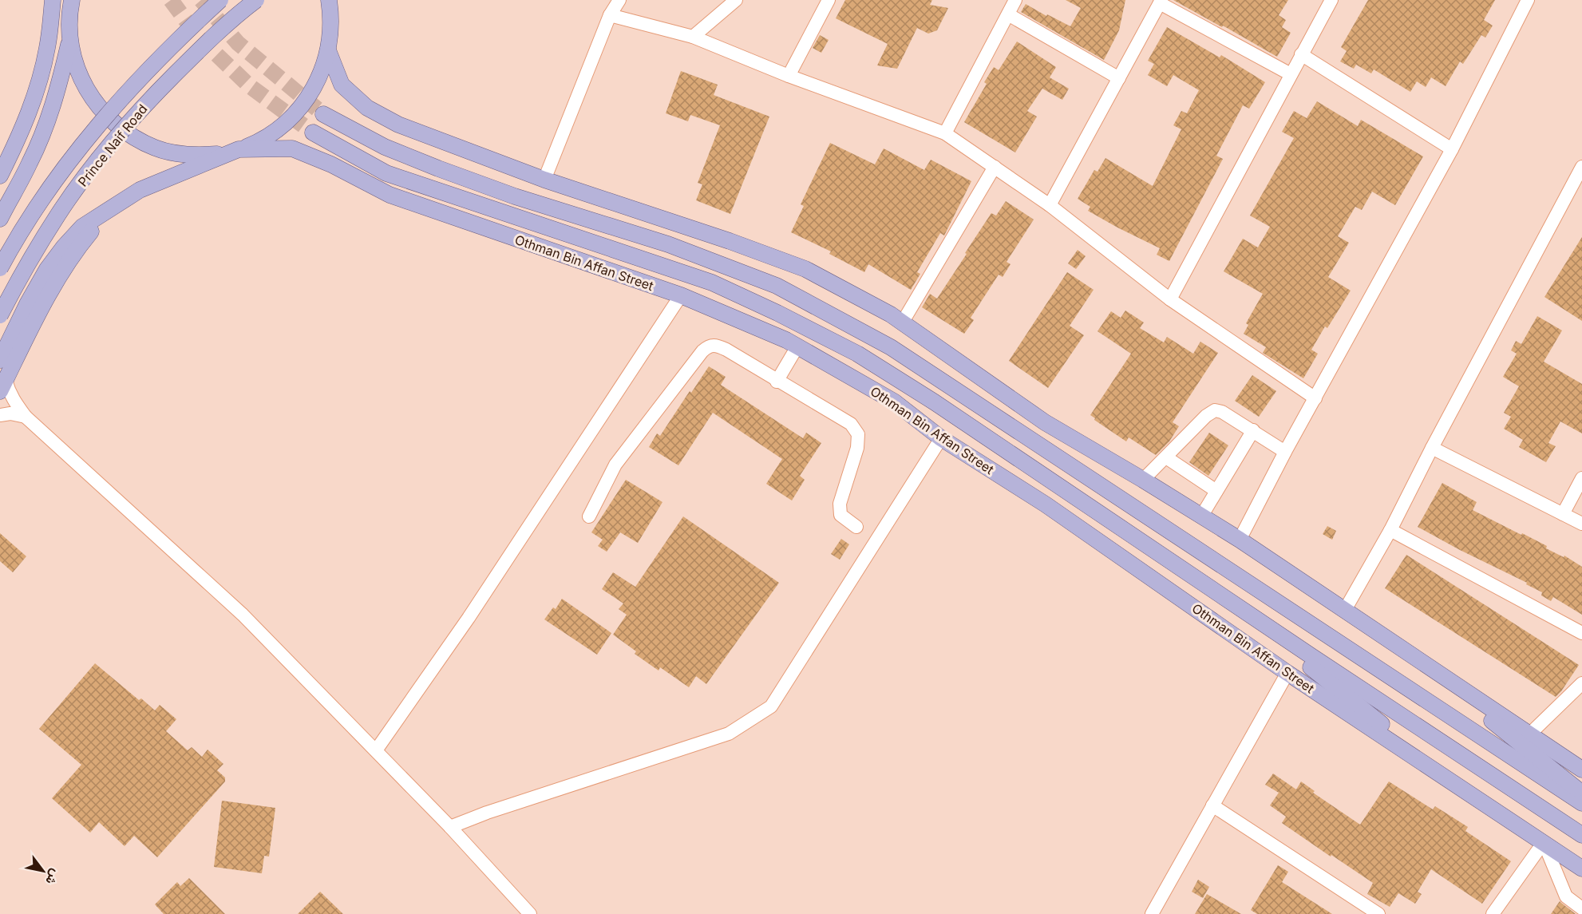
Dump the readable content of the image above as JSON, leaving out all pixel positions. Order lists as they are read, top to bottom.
{
  "streets": {
    "main road": ["Prince Naif Road", "Othman Bin Affan Street"]
  },
  "north": "bottom right"
}
